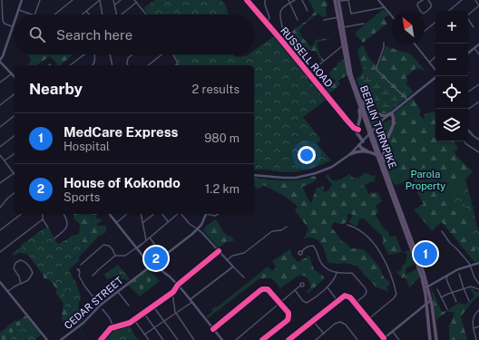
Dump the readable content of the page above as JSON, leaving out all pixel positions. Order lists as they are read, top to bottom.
{
  "streets": {
    "highway": ["BERLIN TURNPIKE"],
    "main road": ["CEDAR STREET"],
    "street": ["RUSSELL ROAD"]
  },
  "parks": ["Parola Property"],
  "north": "top left",
  "page": {
    "map_buttons": ["+", "−"],
    "search": "Search here",
    "heading": ["Nearby", "2 results"],
    "list": [
      {
        "mark": "1",
        "name": "MedCare Express",
        "note": "Hospital",
        "value": "980 m"
      },
      {
        "mark": "2",
        "name": "House of Kokondo",
        "note": "Sports",
        "value": "1.2 km"
      }
    ],
    "pins": ["1", "2"]
  }
}
